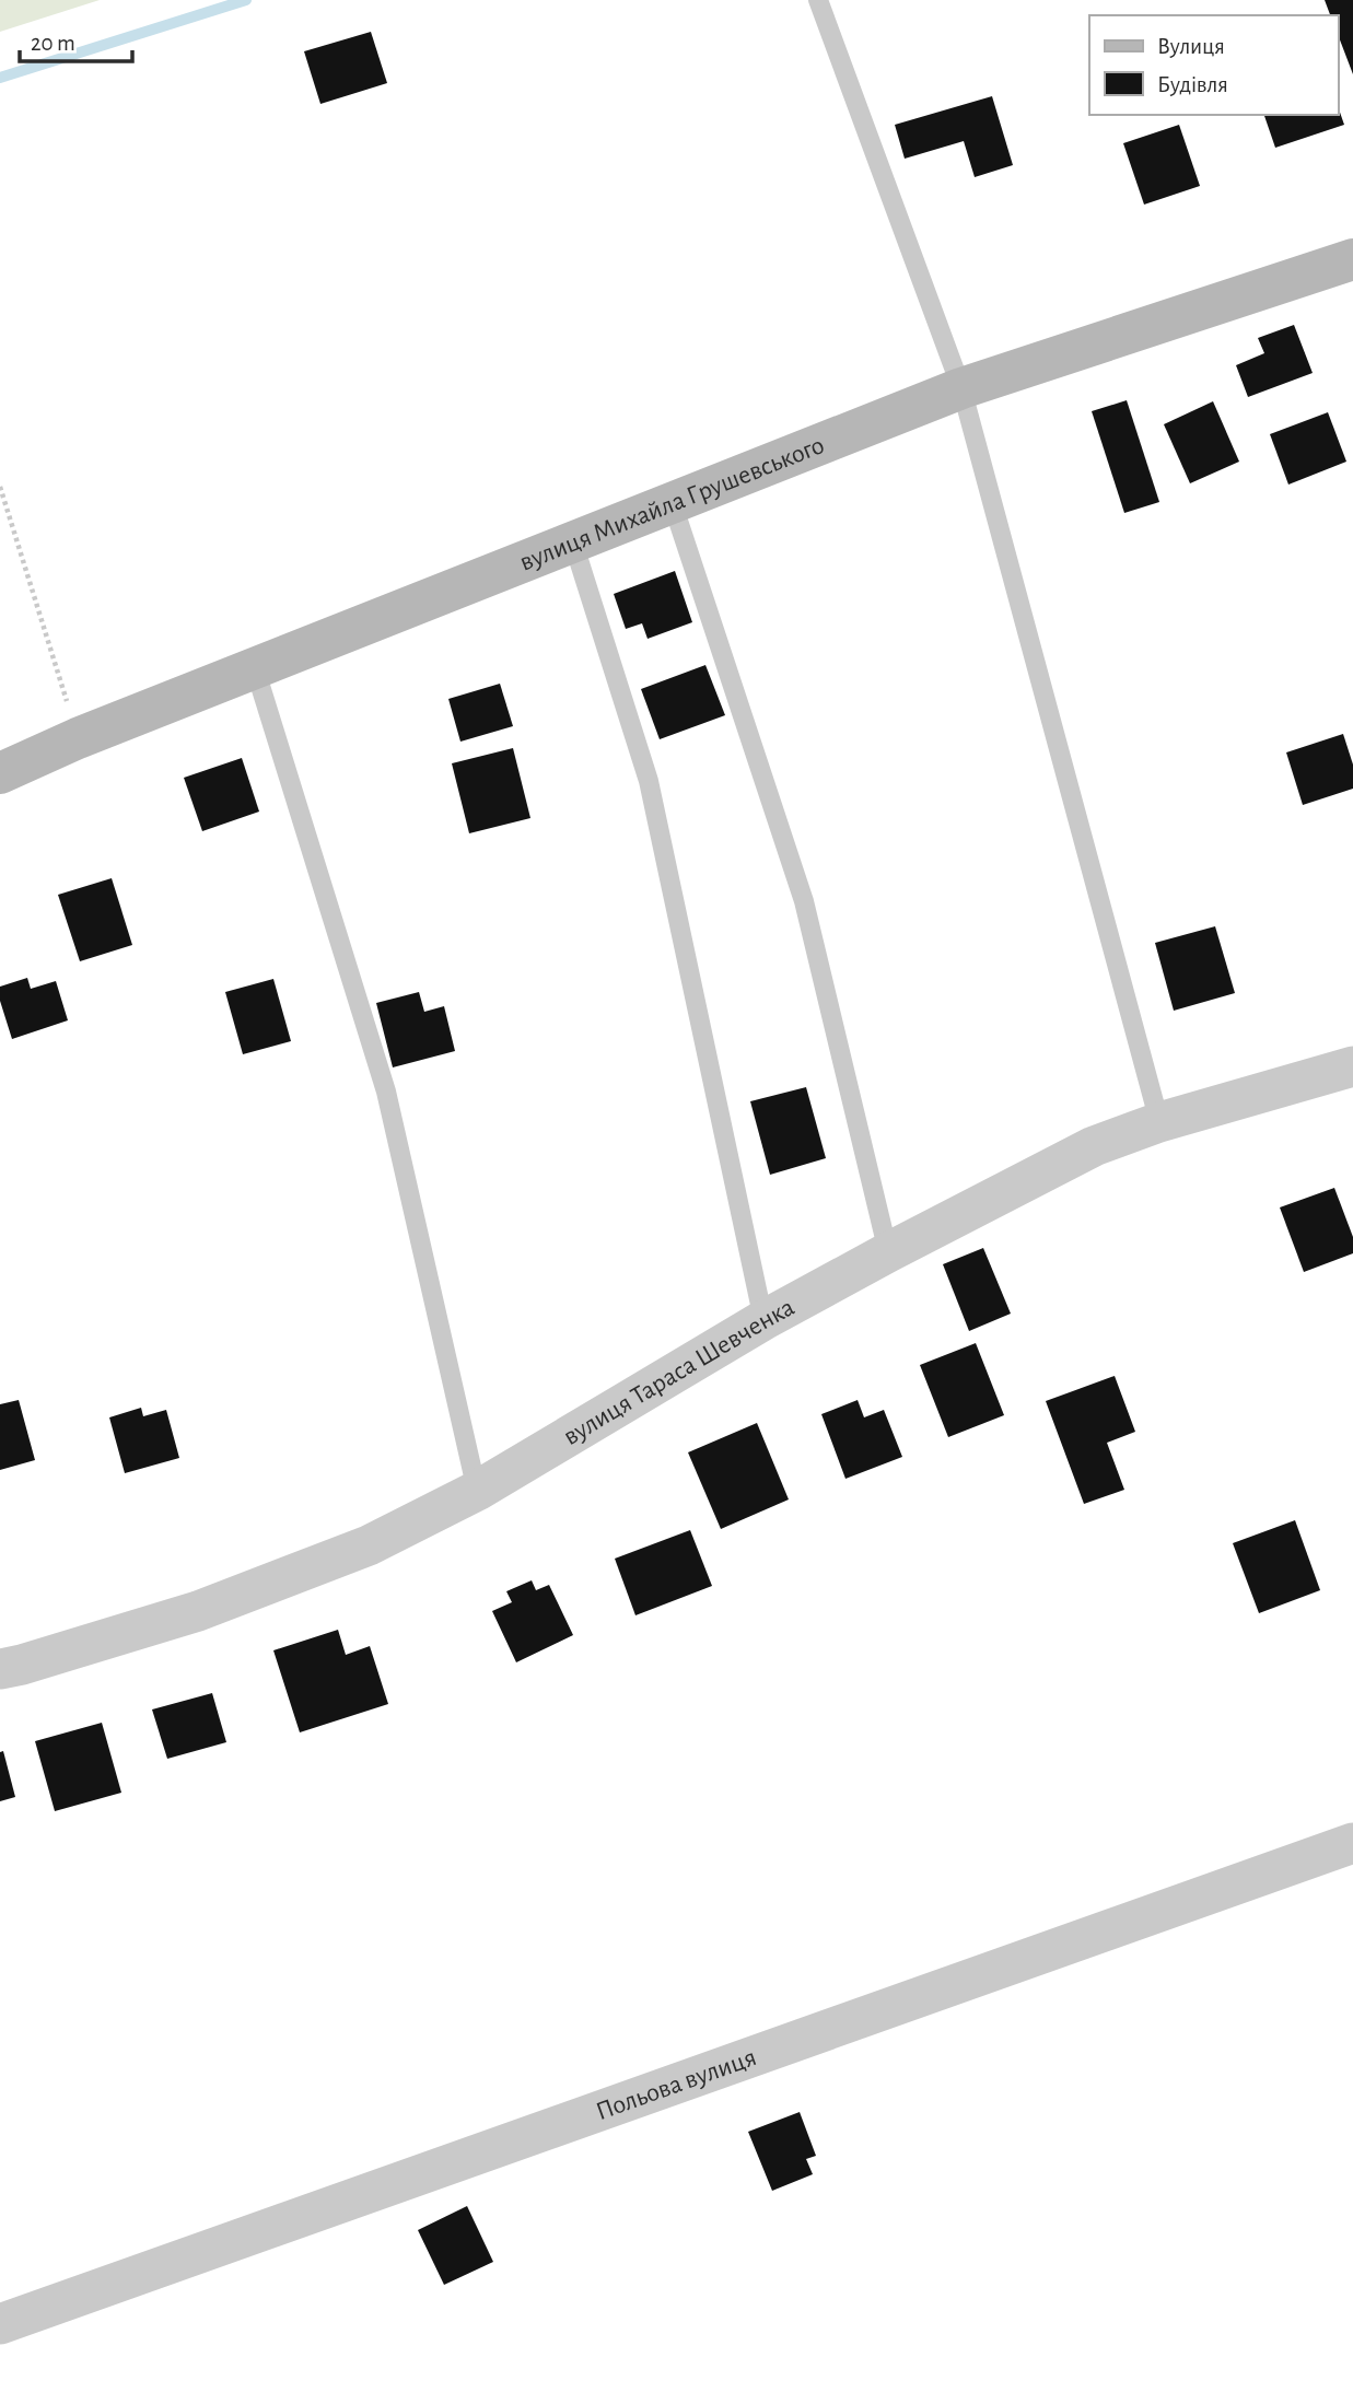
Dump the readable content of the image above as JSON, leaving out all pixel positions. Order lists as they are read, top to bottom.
{
  "streets": {
    "street": ["вулиця Михайла Грушевського", "вулиця Тараса Шевченка", "Польова вулиця"]
  },
  "legend": ["Вулиця", "Будівля"],
  "scale_bar": "20 m"
}
